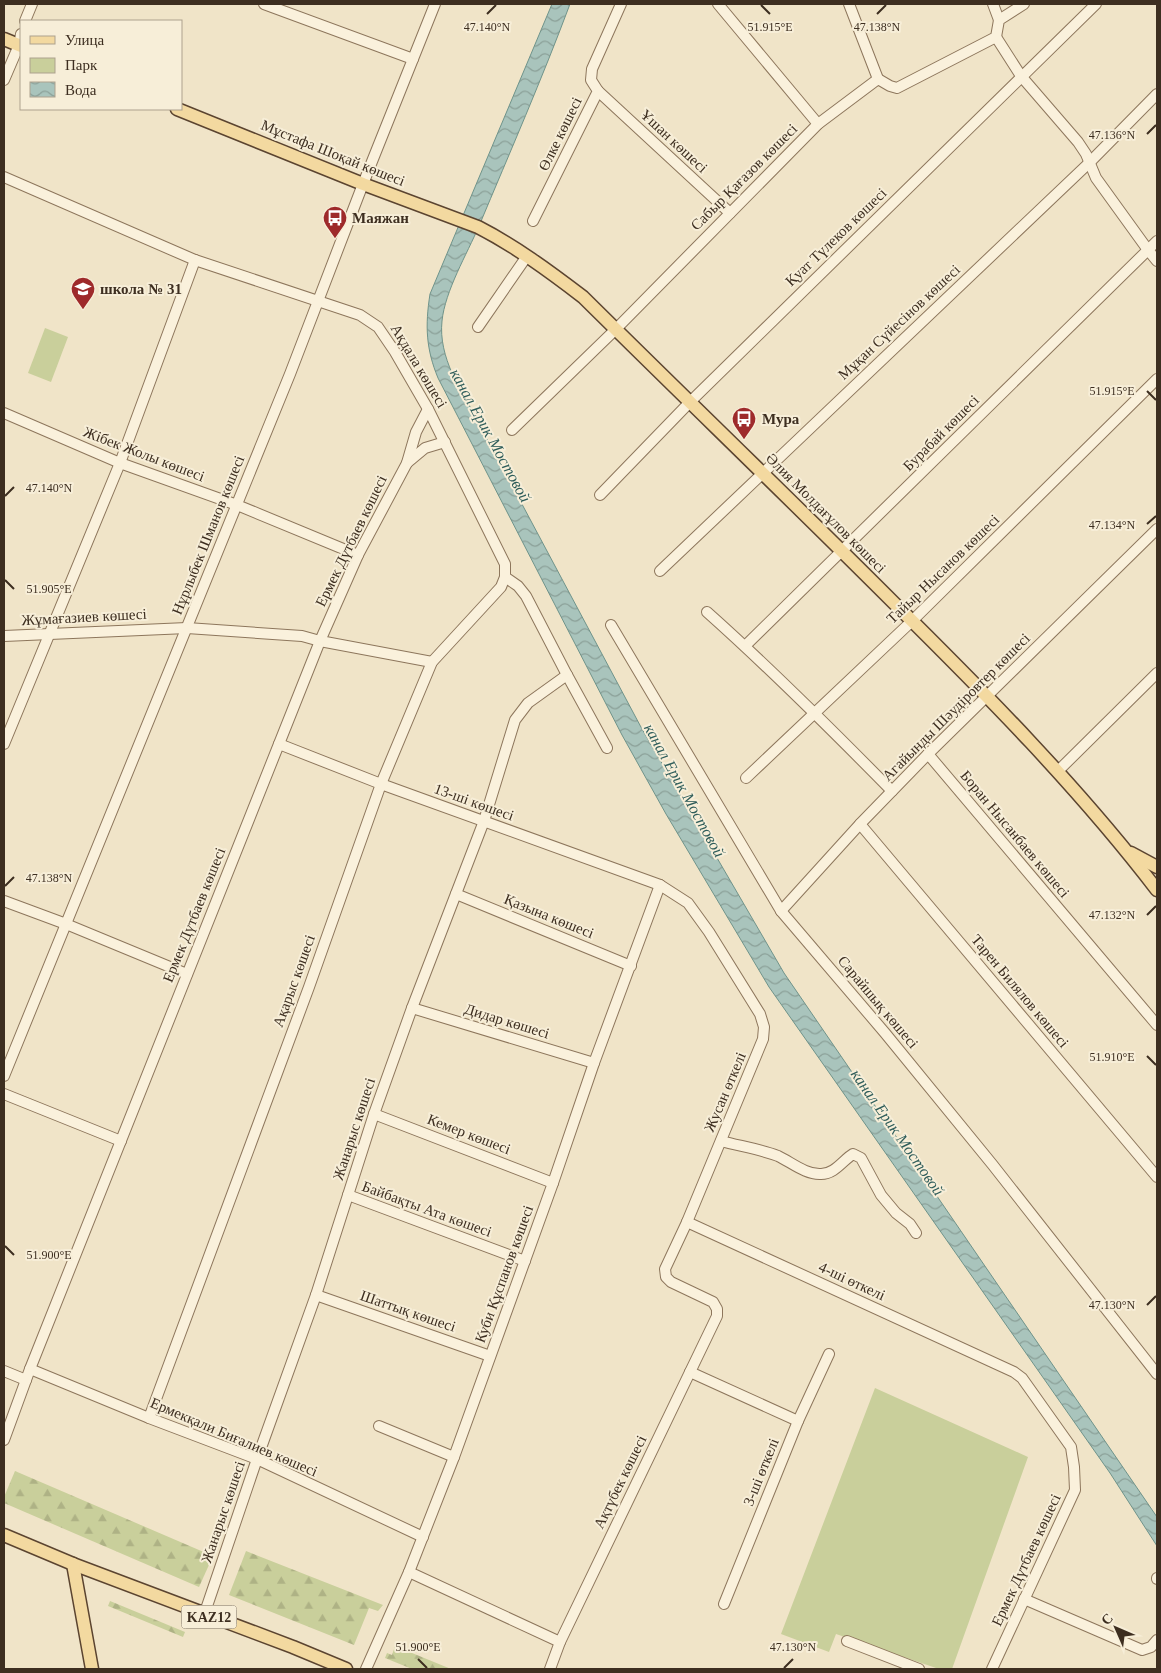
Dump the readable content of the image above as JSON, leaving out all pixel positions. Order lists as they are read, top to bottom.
{
  "streets": {
    "main road": ["Мұстафа Шоқай көшесi", "Әлия Молдағұлов көшесі", "KAZ12"],
    "street": [
      "Өлке көшесі",
      "Ұшан көшесі",
      "Сабыр Қағазов көшесі",
      "Қуат Түлеков көшесі",
      "Мұқан Сүйесінов көшесі",
      "Ақдала көшесі",
      "Бурабай көшесi",
      "Жібек Жолы көшесі",
      "Нұрлыбек Шманов көшесі",
      "Ермек Дүтбаев көшесi",
      "Тайыр Нысанов көшесi",
      "Жұмағазиев көшесі",
      "Агайынды Шәудіровтер көшесi",
      "13-ші көшесi",
      "Боран Нысанбаев көшесі",
      "Қазына көшесі",
      "Ақарыс көшесi",
      "Тарен Билялов көшесі",
      "Сарайшық көшесі",
      "Дидар көшесі",
      "Жусан өткелі",
      "Жанарыс көшесі",
      "Кемер көшесі",
      "Байбақты Ата көшесі",
      "Куби Құспанов көшесi",
      "4-шi өткелi",
      "Шаттық көшесі",
      "Ермекқали Биғалиев көшесі",
      "3-шi өткелi",
      "Ақтүбек көшесi"
    ]
  },
  "crossings": [
    ["Өлке көшесі", "Ұшан көшесі"],
    ["Ұшан көшесі", "Сабыр Қағазов көшесі"],
    ["Мұстафа Шоқай көшесi", "Әлия Молдағұлов көшесі"],
    ["Мұстафа Шоқай көшесi", "Нұрлыбек Шманов көшесі"],
    ["Сабыр Қағазов көшесі", "Әлия Молдағұлов көшесі"],
    ["Қуат Түлеков көшесі", "Әлия Молдағұлов көшесі"],
    ["Мұқан Сүйесінов көшесі", "Әлия Молдағұлов көшесі"],
    ["Ақдала көшесі", "Нұрлыбек Шманов көшесі"],
    ["Ақдала көшесі", "Ермек Дүтбаев көшесi"],
    ["Ақдала көшесі", "Ақарыс көшесi"],
    ["Бурабай көшесi", "Әлия Молдағұлов көшесі"],
    ["Жібек Жолы көшесі", "Нұрлыбек Шманов көшесі"],
    ["Жібек Жолы көшесі", "Ермек Дүтбаев көшесi"],
    ["Әлия Молдағұлов көшесі", "Тайыр Нысанов көшесi"],
    ["Әлия Молдағұлов көшесі", "Агайынды Шәудіровтер көшесi"],
    ["Нұрлыбек Шманов көшесі", "Жұмағазиев көшесі"],
    ["Ермек Дүтбаев көшесi", "Жұмағазиев көшесі"],
    ["Ермек Дүтбаев көшесi", "13-ші көшесi"],
    ["Ермек Дүтбаев көшесi", "4-шi өткелi"],
    ["Ермек Дүтбаев көшесi", "Ермекқали Биғалиев көшесі"],
    ["Жұмағазиев көшесі", "Ақарыс көшесi"],
    ["Агайынды Шәудіровтер көшесi", "Боран Нысанбаев көшесі"],
    ["Агайынды Шәудіровтер көшесi", "Тарен Билялов көшесі"],
    ["Агайынды Шәудіровтер көшесi", "Сарайшық көшесі"],
    ["13-ші көшесi", "Ақарыс көшесi"],
    ["13-ші көшесi", "Жусан өткелі"],
    ["13-ші көшесi", "Жанарыс көшесі"],
    ["13-ші көшесi", "Куби Құспанов көшесi"],
    ["Қазына көшесі", "Жанарыс көшесі"],
    ["Қазына көшесі", "Куби Құспанов көшесi"],
    ["Ақарыс көшесi", "Ермекқали Биғалиев көшесі"],
    ["Дидар көшесі", "Жанарыс көшесі"],
    ["Дидар көшесі", "Куби Құспанов көшесi"],
    ["Жусан өткелі", "Куби Құспанов көшесi"],
    ["Жусан өткелі", "4-шi өткелi"],
    ["Жусан өткелі", "Ақтүбек көшесi"],
    ["Жанарыс көшесі", "Кемер көшесі"],
    ["Жанарыс көшесі", "Байбақты Ата көшесі"],
    ["Жанарыс көшесі", "Шаттық көшесі"],
    ["Жанарыс көшесі", "Ермекқали Биғалиев көшесі"],
    ["Жанарыс көшесі", "KAZ12"],
    ["Кемер көшесі", "Куби Құспанов көшесi"],
    ["Байбақты Ата көшесі", "Куби Құспанов көшесi"],
    ["Куби Құспанов көшесi", "Шаттық көшесі"],
    ["Куби Құспанов көшесi", "Ермекқали Биғалиев көшесі"]
  ],
  "water": ["канал Ерик Мостовой"],
  "places": {
    "bus stop": ["Маяжан", "Мура"],
    "school or university": ["школа № 31"]
  },
  "legend": ["Улица", "Парк", "Вода"],
  "north": "top left",
  "coordinates": [
    "51.915°E",
    "47.138°N",
    "47.140°N",
    "47.136°N",
    "47.134°N",
    "51.905°E",
    "47.132°N",
    "51.910°E",
    "51.900°E",
    "47.130°N"
  ]
}
